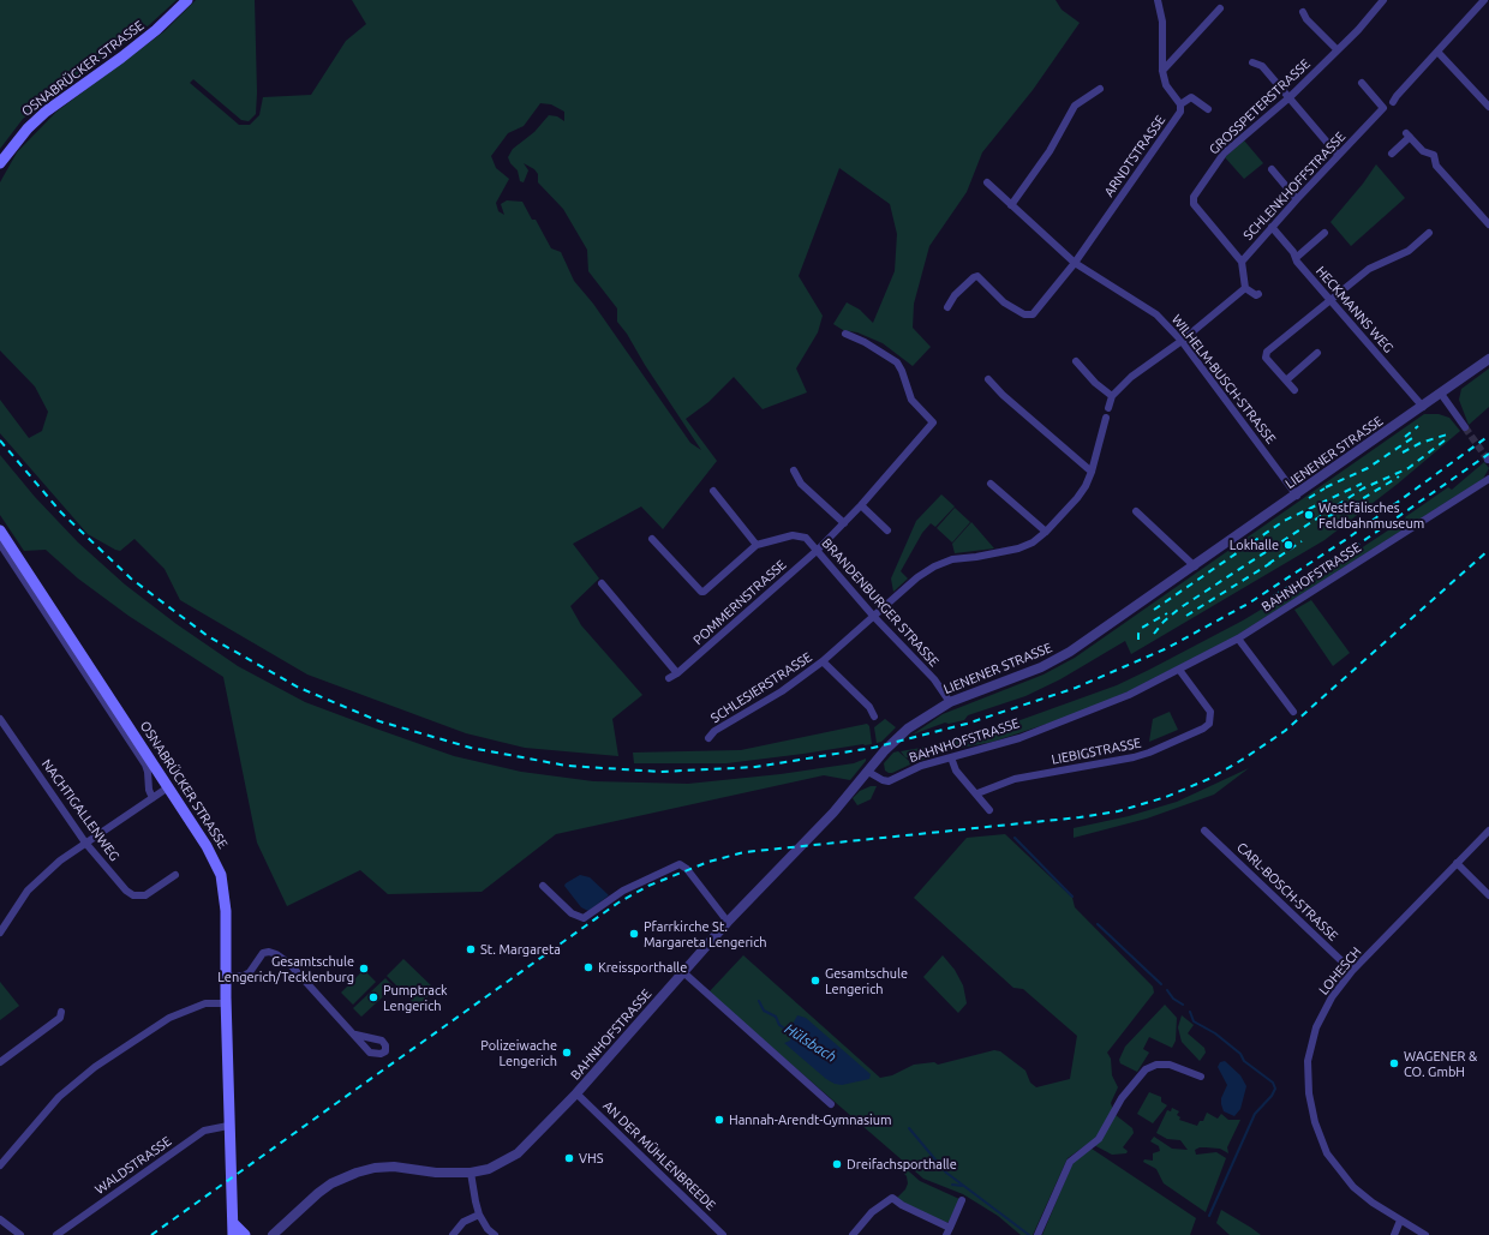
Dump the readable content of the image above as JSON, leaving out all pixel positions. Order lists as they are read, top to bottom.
{
  "streets": {
    "main road": ["OSNABRÜCKER STRASSE"],
    "street": [
      "GROSSPETERSTRASSE",
      "ARNDTSTRASSE",
      "SCHLENKHOFFSTRASSE",
      "HECKMANNS WEG",
      "WILHELM-BUSCH-STRASSE",
      "LIENENER STRASSE",
      "BAHNHOFSTRASSE",
      "POMMERNSTRASSE",
      "BRANDENBURGER STRASSE",
      "SCHLESIERSTRASSE",
      "LIEBIGSTRASSE",
      "NACHTIGALLENWEG",
      "CARL-BOSCH-STRASSE",
      "LOHESCH",
      "AN DER MÜHLENBREEDE",
      "WALDSTRASSE"
    ]
  },
  "crossings": [
    ["OSNABRÜCKER STRASSE", "WALDSTRASSE"],
    ["GROSSPETERSTRASSE", "SCHLENKHOFFSTRASSE"],
    ["ARNDTSTRASSE", "WILHELM-BUSCH-STRASSE"],
    ["SCHLENKHOFFSTRASSE", "HECKMANNS WEG"],
    ["HECKMANNS WEG", "LIENENER STRASSE"],
    ["WILHELM-BUSCH-STRASSE", "LIENENER STRASSE"],
    ["LIENENER STRASSE", "BAHNHOFSTRASSE"],
    ["LIENENER STRASSE", "BRANDENBURGER STRASSE"],
    ["BAHNHOFSTRASSE", "LIEBIGSTRASSE"],
    ["BAHNHOFSTRASSE", "AN DER MÜHLENBREEDE"],
    ["POMMERNSTRASSE", "BRANDENBURGER STRASSE"],
    ["BRANDENBURGER STRASSE", "SCHLESIERSTRASSE"],
    ["CARL-BOSCH-STRASSE", "LOHESCH"]
  ],
  "water": ["Hülsbach"],
  "places": [
    "Westfälisches Feldbahnmuseum",
    "Lokhalle",
    "Pfarrkirche St. Margareta Lengerich",
    "St. Margareta",
    "Kreissporthalle",
    "Gesamtschule Lengerich/Tecklenburg",
    "Gesamtschule Lengerich",
    "Pumptrack Lengerich",
    "Polizeiwache Lengerich",
    "WAGENER & CO. GmbH",
    "Hannah-Arendt-Gymnasium",
    "VHS",
    "Dreifachsporthalle"
  ]
}
